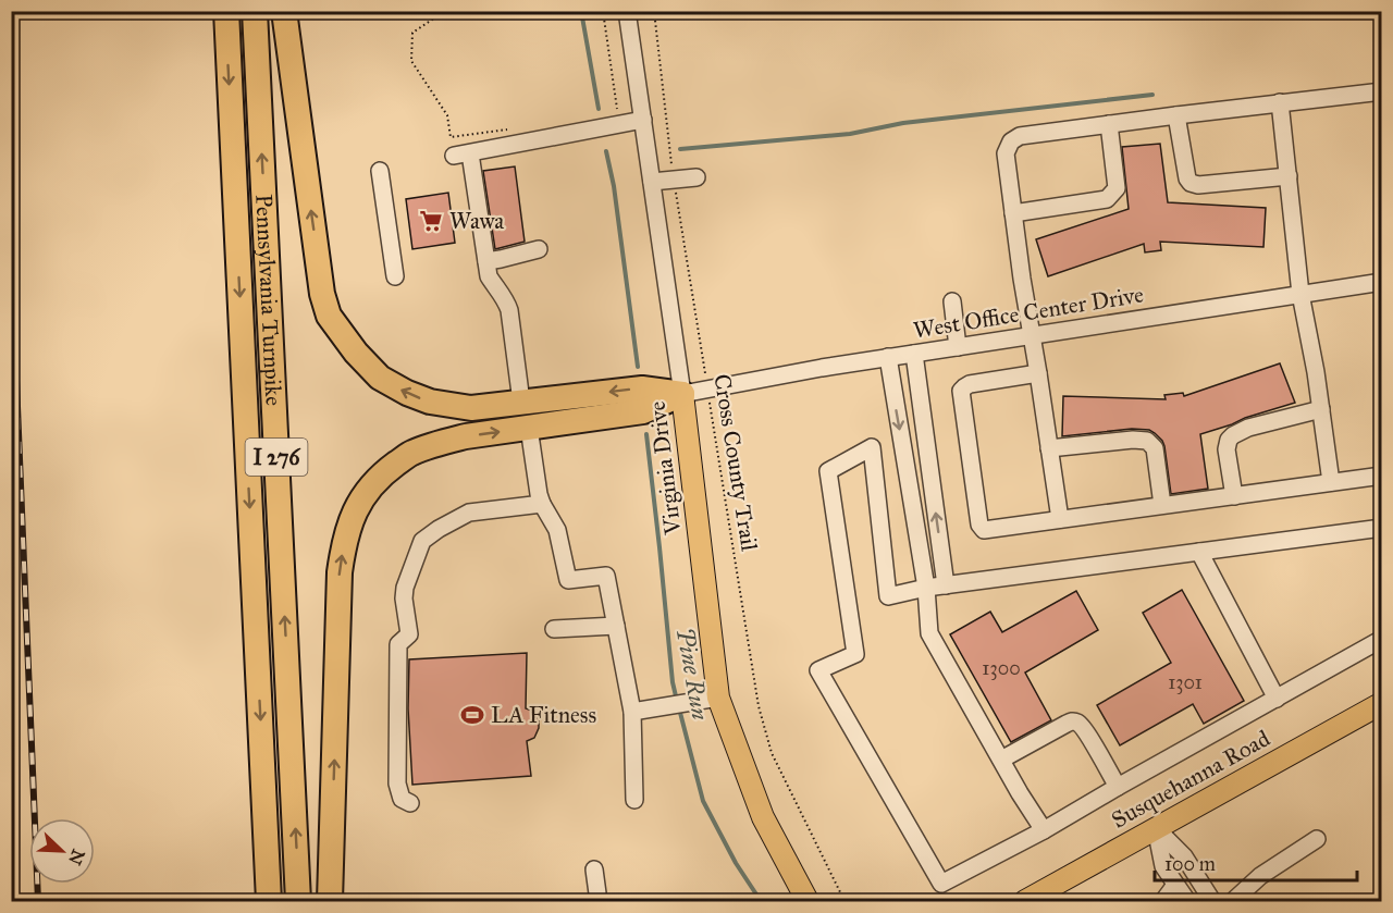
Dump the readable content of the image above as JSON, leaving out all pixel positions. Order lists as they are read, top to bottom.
{
  "streets": {
    "highway": ["Pennsylvania Turnpike", "I 276"],
    "main road": ["Virginia Drive", "Susquehanna Road"],
    "street": ["West Office Center Drive"],
    "path": ["Cross County Trail"]
  },
  "crossings": [
    ["West Office Center Drive", "Cross County Trail"],
    ["West Office Center Drive", "Virginia Drive"]
  ],
  "water": ["Pine Run"],
  "places": {
    "supermarket": ["Wawa"],
    "sports": ["LA Fitness"]
  },
  "house_numbers": ["1300", "1301"],
  "scale_bar": "100 m",
  "north": "bottom right"
}
